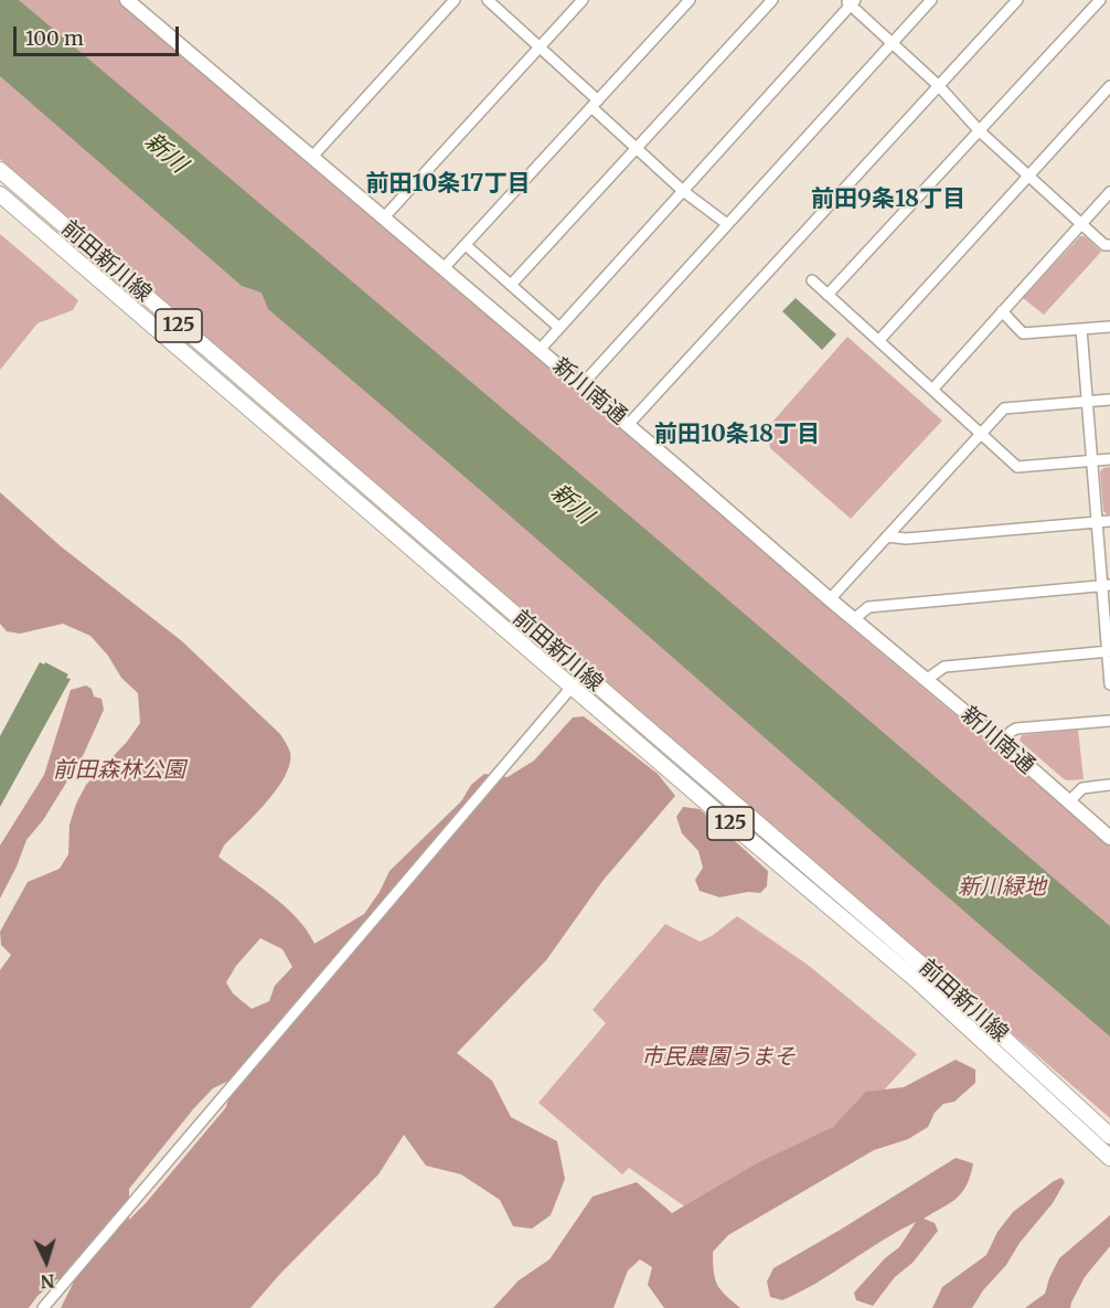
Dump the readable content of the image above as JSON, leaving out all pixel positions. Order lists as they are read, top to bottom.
{
  "streets": {
    "main road": ["前田新川線", "125"],
    "street": ["新川南通"]
  },
  "districts": ["前田10条17丁目", "前田9条18丁目", "前田10条18丁目"],
  "water": ["新川"],
  "parks": ["前田森林公園", "新川緑地", "市民農園うまそ"],
  "scale_bar": "100 m",
  "north": "bottom"
}
